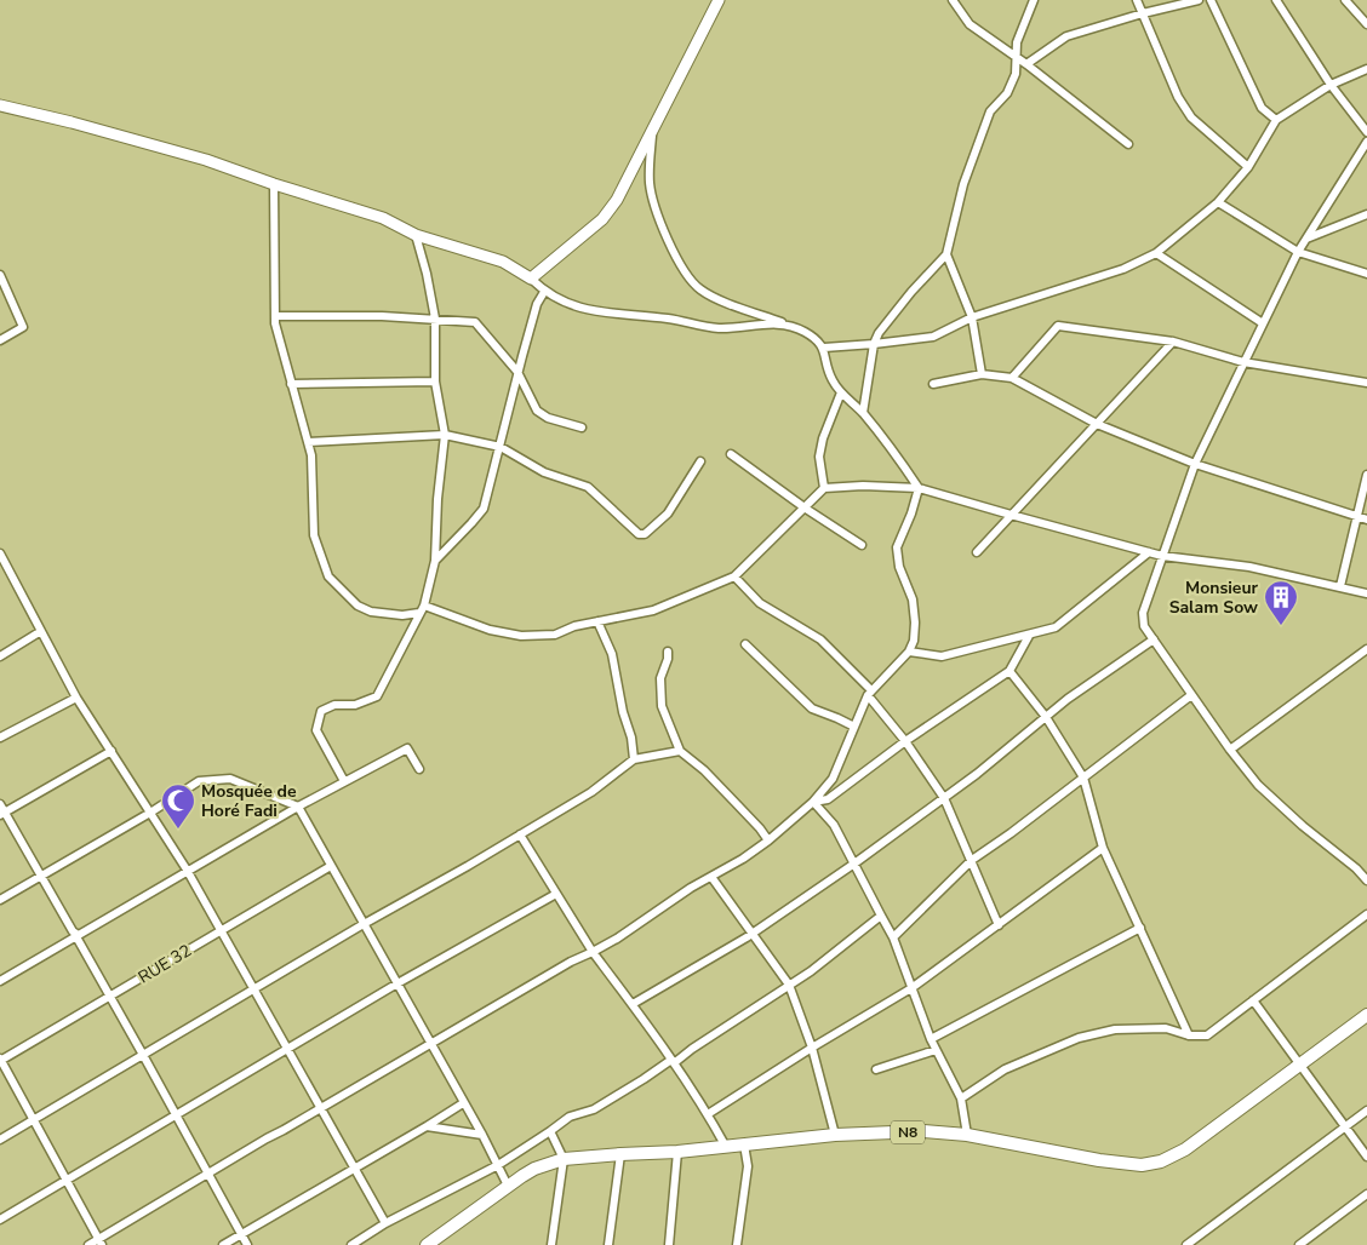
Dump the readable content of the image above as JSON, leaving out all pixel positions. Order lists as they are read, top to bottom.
{
  "streets": {
    "main road": ["N8"],
    "street": ["RUE 32"]
  },
  "places": {
    "building": ["Monsieur Salam Sow"],
    "mosque": ["Mosquée de Horé Fadi"]
  }
}
